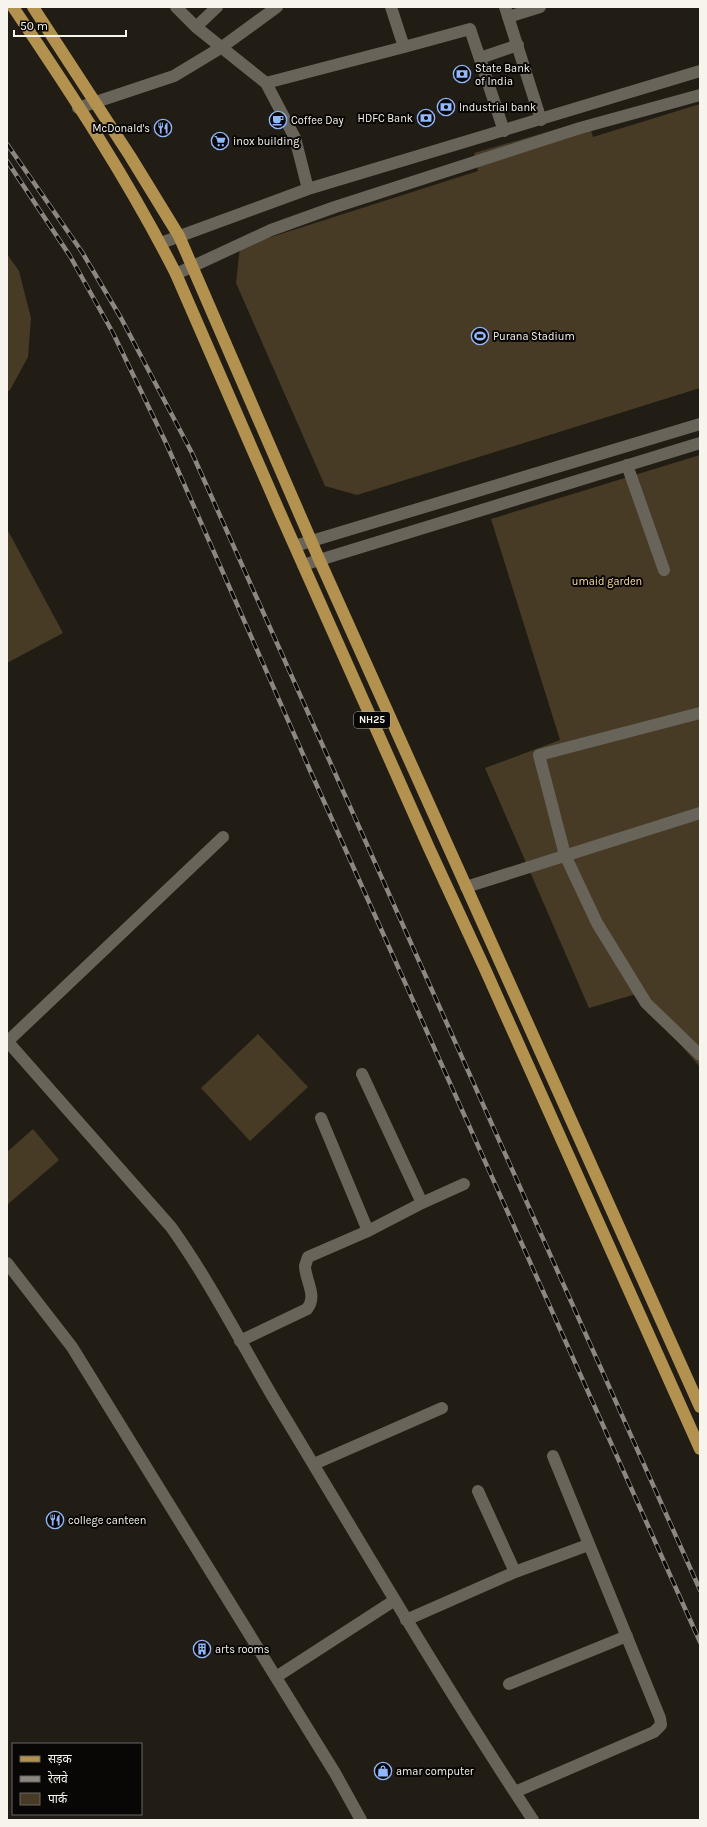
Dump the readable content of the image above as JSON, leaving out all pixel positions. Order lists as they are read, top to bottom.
{
  "streets": {
    "main road": ["NH25"]
  },
  "parks": ["umaid garden"],
  "places": {
    "bank": ["State Bank of India", "Industrial bank", "HDFC Bank"],
    "cafe": ["Coffee Day"],
    "restaurant": ["McDonald's", "college canteen"],
    "supermarket": ["inox building"],
    "sports": ["Purana Stadium"],
    "building": ["arts rooms"],
    "shop": ["amar computer"]
  },
  "legend": ["सड़क", "रेलवे", "पार्क"],
  "scale_bar": "50 m"
}
